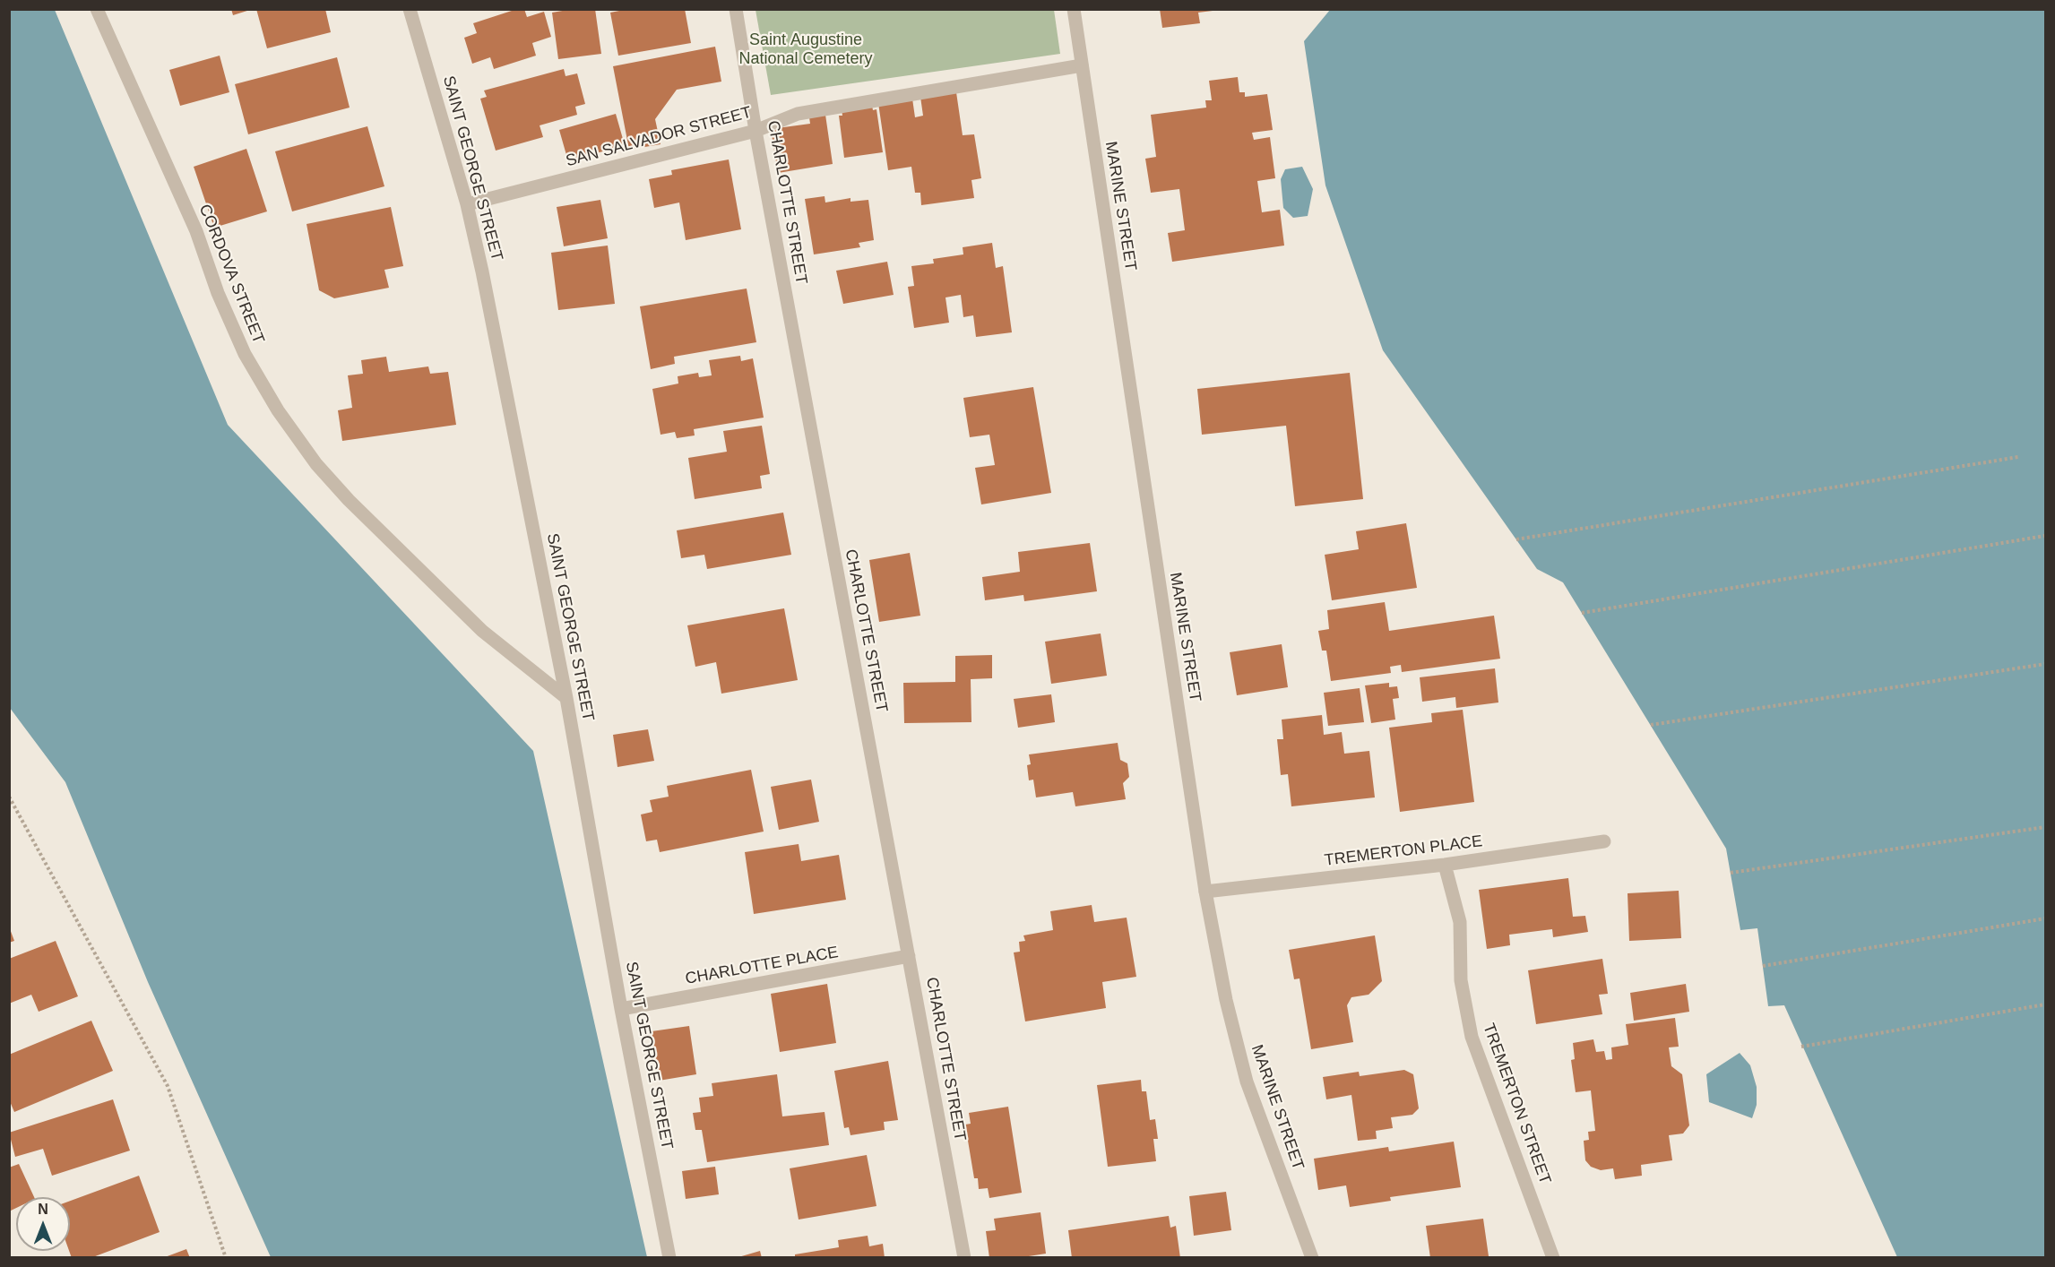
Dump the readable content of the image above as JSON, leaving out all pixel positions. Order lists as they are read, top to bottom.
{
  "streets": {
    "street": [
      "SAN SALVADOR STREET",
      "SAINT GEORGE STREET",
      "CHARLOTTE STREET",
      "MARINE STREET",
      "CORDOVA STREET",
      "TREMERTON PLACE",
      "CHARLOTTE PLACE",
      "TREMERTON STREET"
    ]
  },
  "crossings": [
    ["SAN SALVADOR STREET", "SAINT GEORGE STREET"],
    ["SAN SALVADOR STREET", "CHARLOTTE STREET"],
    ["SAN SALVADOR STREET", "MARINE STREET"],
    ["SAINT GEORGE STREET", "CORDOVA STREET"],
    ["SAINT GEORGE STREET", "CHARLOTTE PLACE"],
    ["CHARLOTTE STREET", "CHARLOTTE PLACE"],
    ["MARINE STREET", "TREMERTON PLACE"],
    ["TREMERTON PLACE", "TREMERTON STREET"]
  ],
  "parks": ["Saint Augustine National Cemetery"],
  "north": "top"
}
